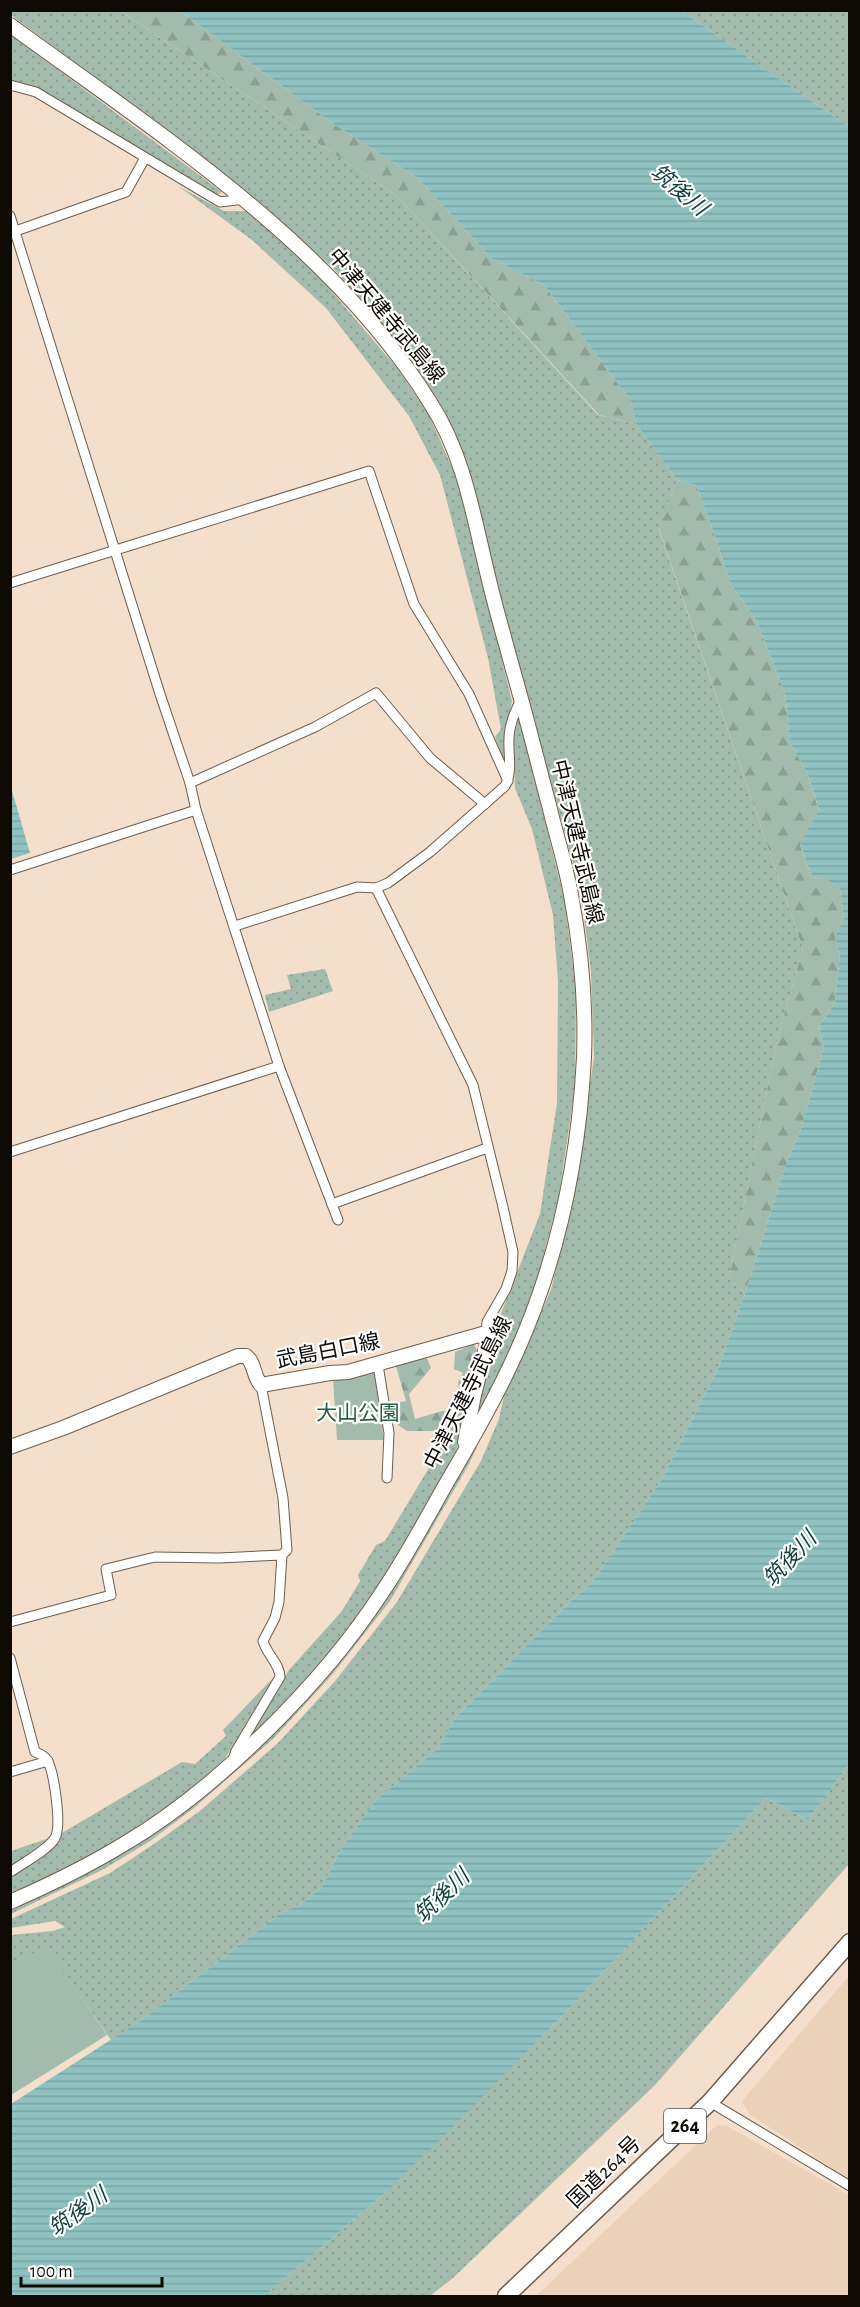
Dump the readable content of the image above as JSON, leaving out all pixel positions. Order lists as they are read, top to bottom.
{
  "streets": {
    "highway": ["264", "国道264号"],
    "main road": ["中津天建寺武島線", "武島白口線"]
  },
  "water": ["筑後川"],
  "parks": ["大山公園"],
  "scale_bar": "100 m"
}
